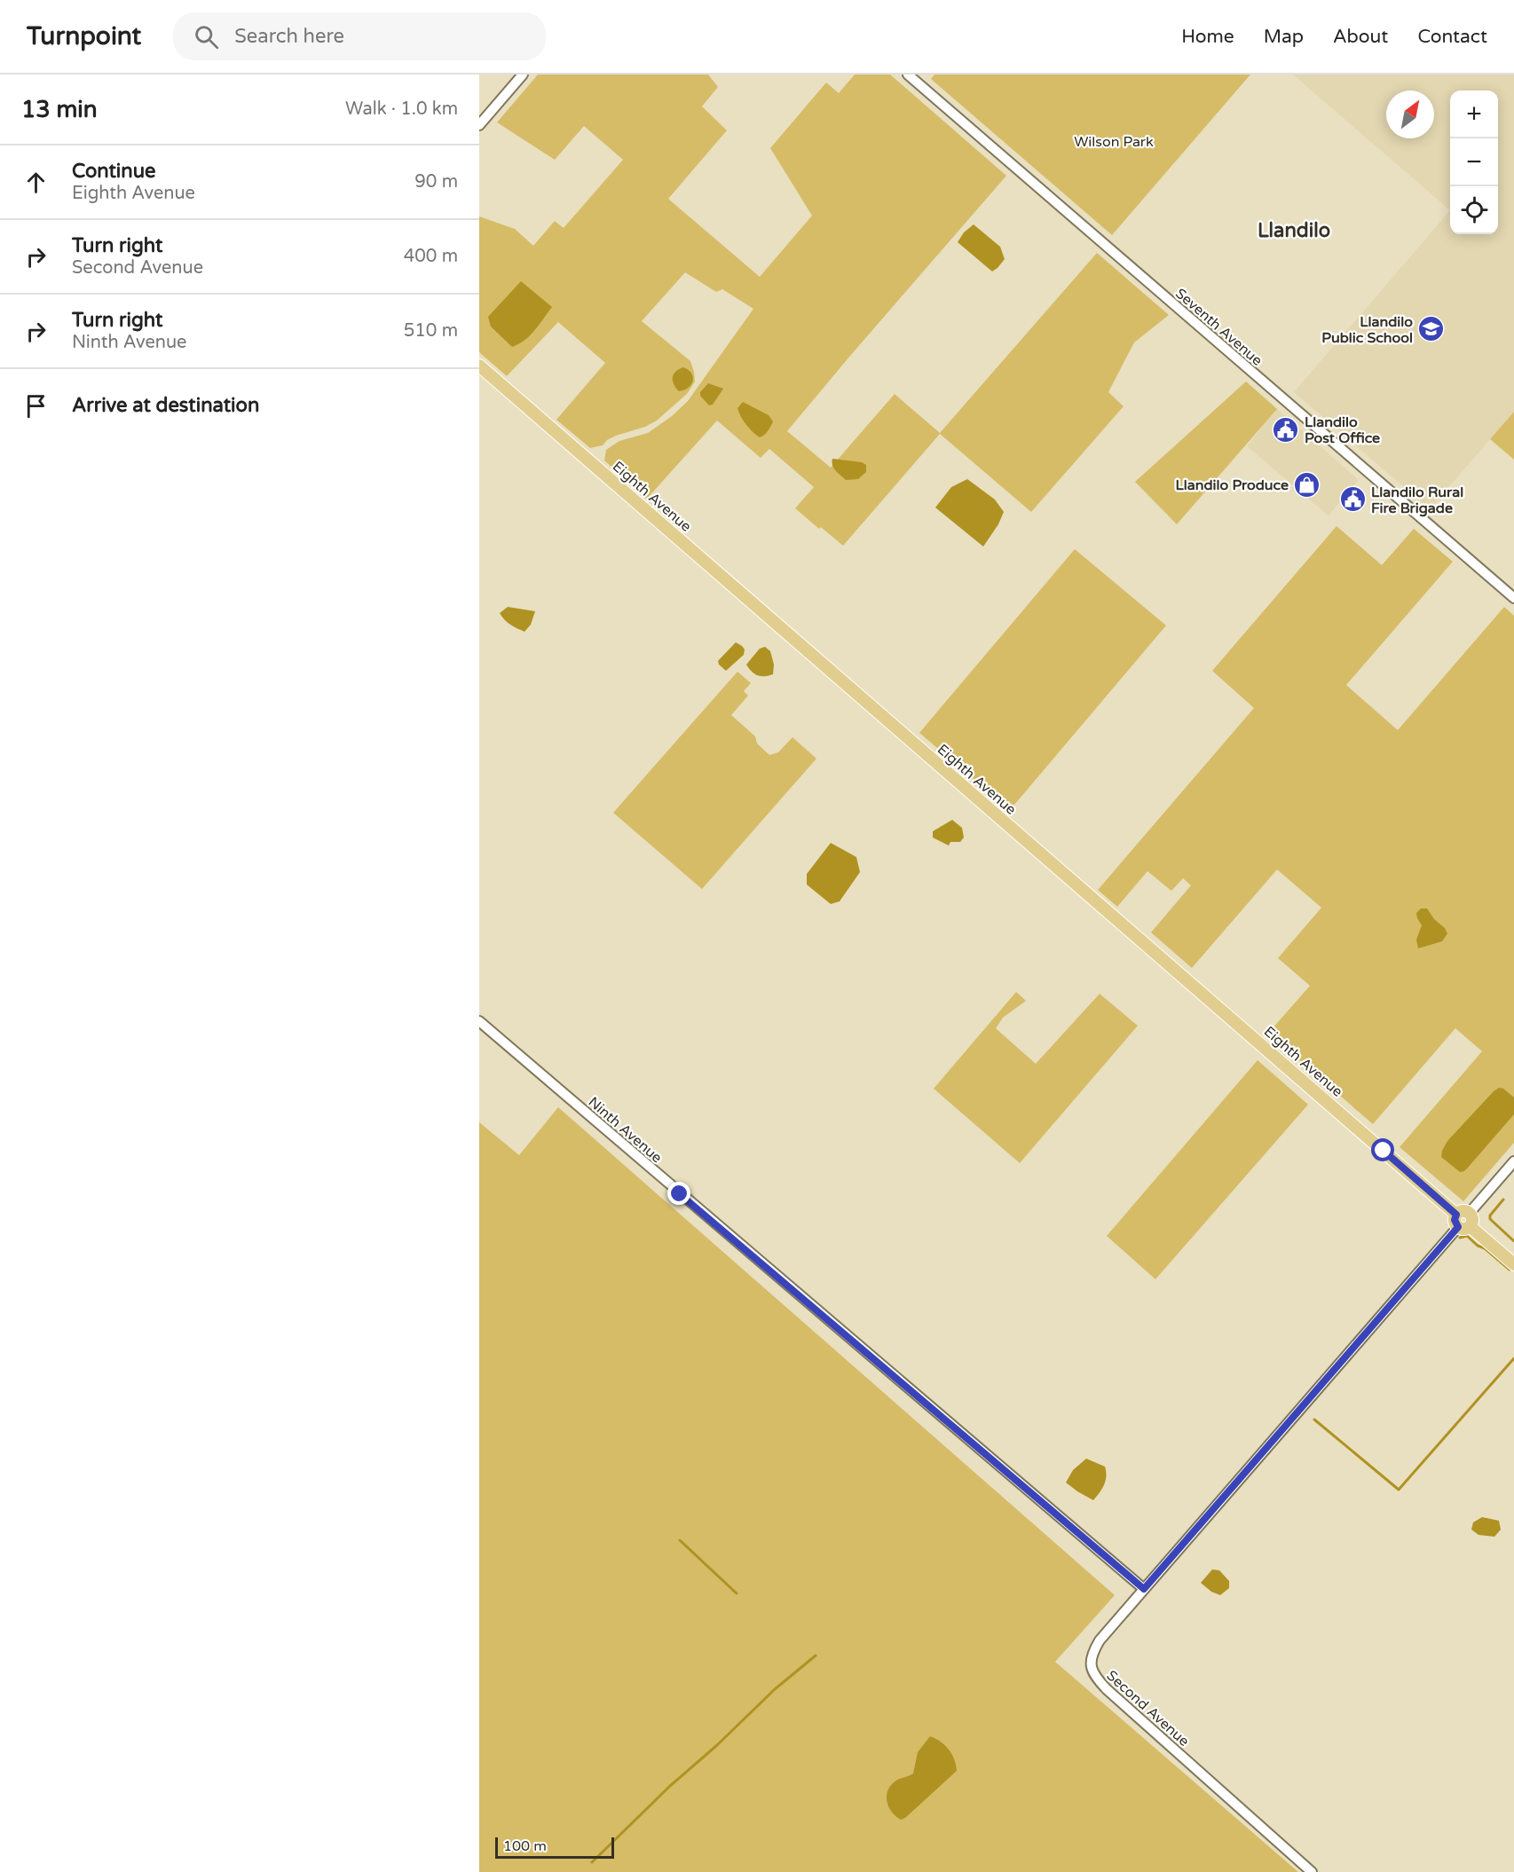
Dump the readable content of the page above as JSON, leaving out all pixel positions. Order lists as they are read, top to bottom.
{
  "streets": {
    "main road": ["Eighth Avenue"],
    "street": ["Seventh Avenue", "Ninth Avenue", "Second Avenue"]
  },
  "crossings": [
    ["Eighth Avenue", "Second Avenue"],
    ["Ninth Avenue", "Second Avenue"]
  ],
  "districts": ["Llandilo"],
  "parks": ["Wilson Park"],
  "places": {
    "school or university": ["Llandilo Public School"],
    "public building": ["Llandilo Post Office", "Llandilo Rural Fire Brigade"],
    "shop": ["Llandilo Produce"]
  },
  "scale_bar": "100 m",
  "north": "top right",
  "page": {
    "header": "Turnpoint",
    "search": "Search here",
    "nav": [
      "Home",
      "Map",
      "About",
      "Contact"
    ],
    "heading": ["13 min", "Walk · 1.0 km"],
    "map_buttons": ["+", "−"],
    "list": [
      ["Continue", "Eighth Avenue", "90 m"],
      ["Turn right", "Second Avenue", "400 m"],
      ["Turn right", "Ninth Avenue", "510 m"],
      "Arrive at destination"
    ],
    "scale": "100 m"
  }
}
